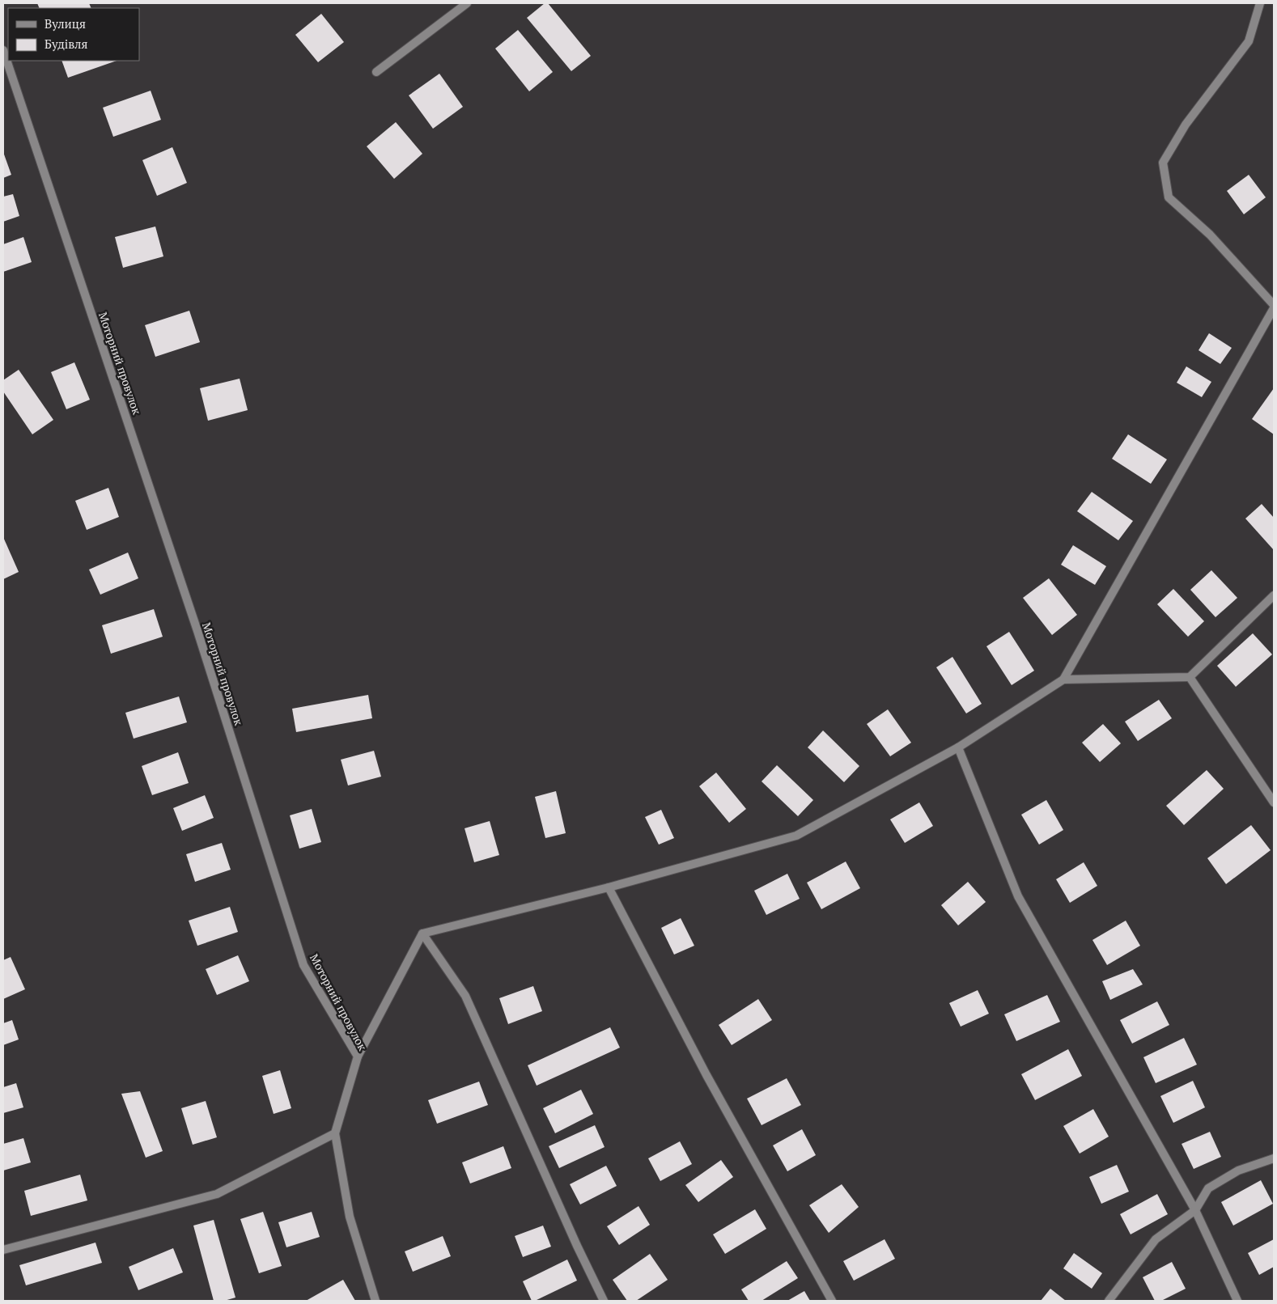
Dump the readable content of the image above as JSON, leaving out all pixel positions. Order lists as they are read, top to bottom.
{
  "streets": {
    "street": ["Моторний провулок"]
  },
  "legend": ["Вулиця", "Будівля"]
}
